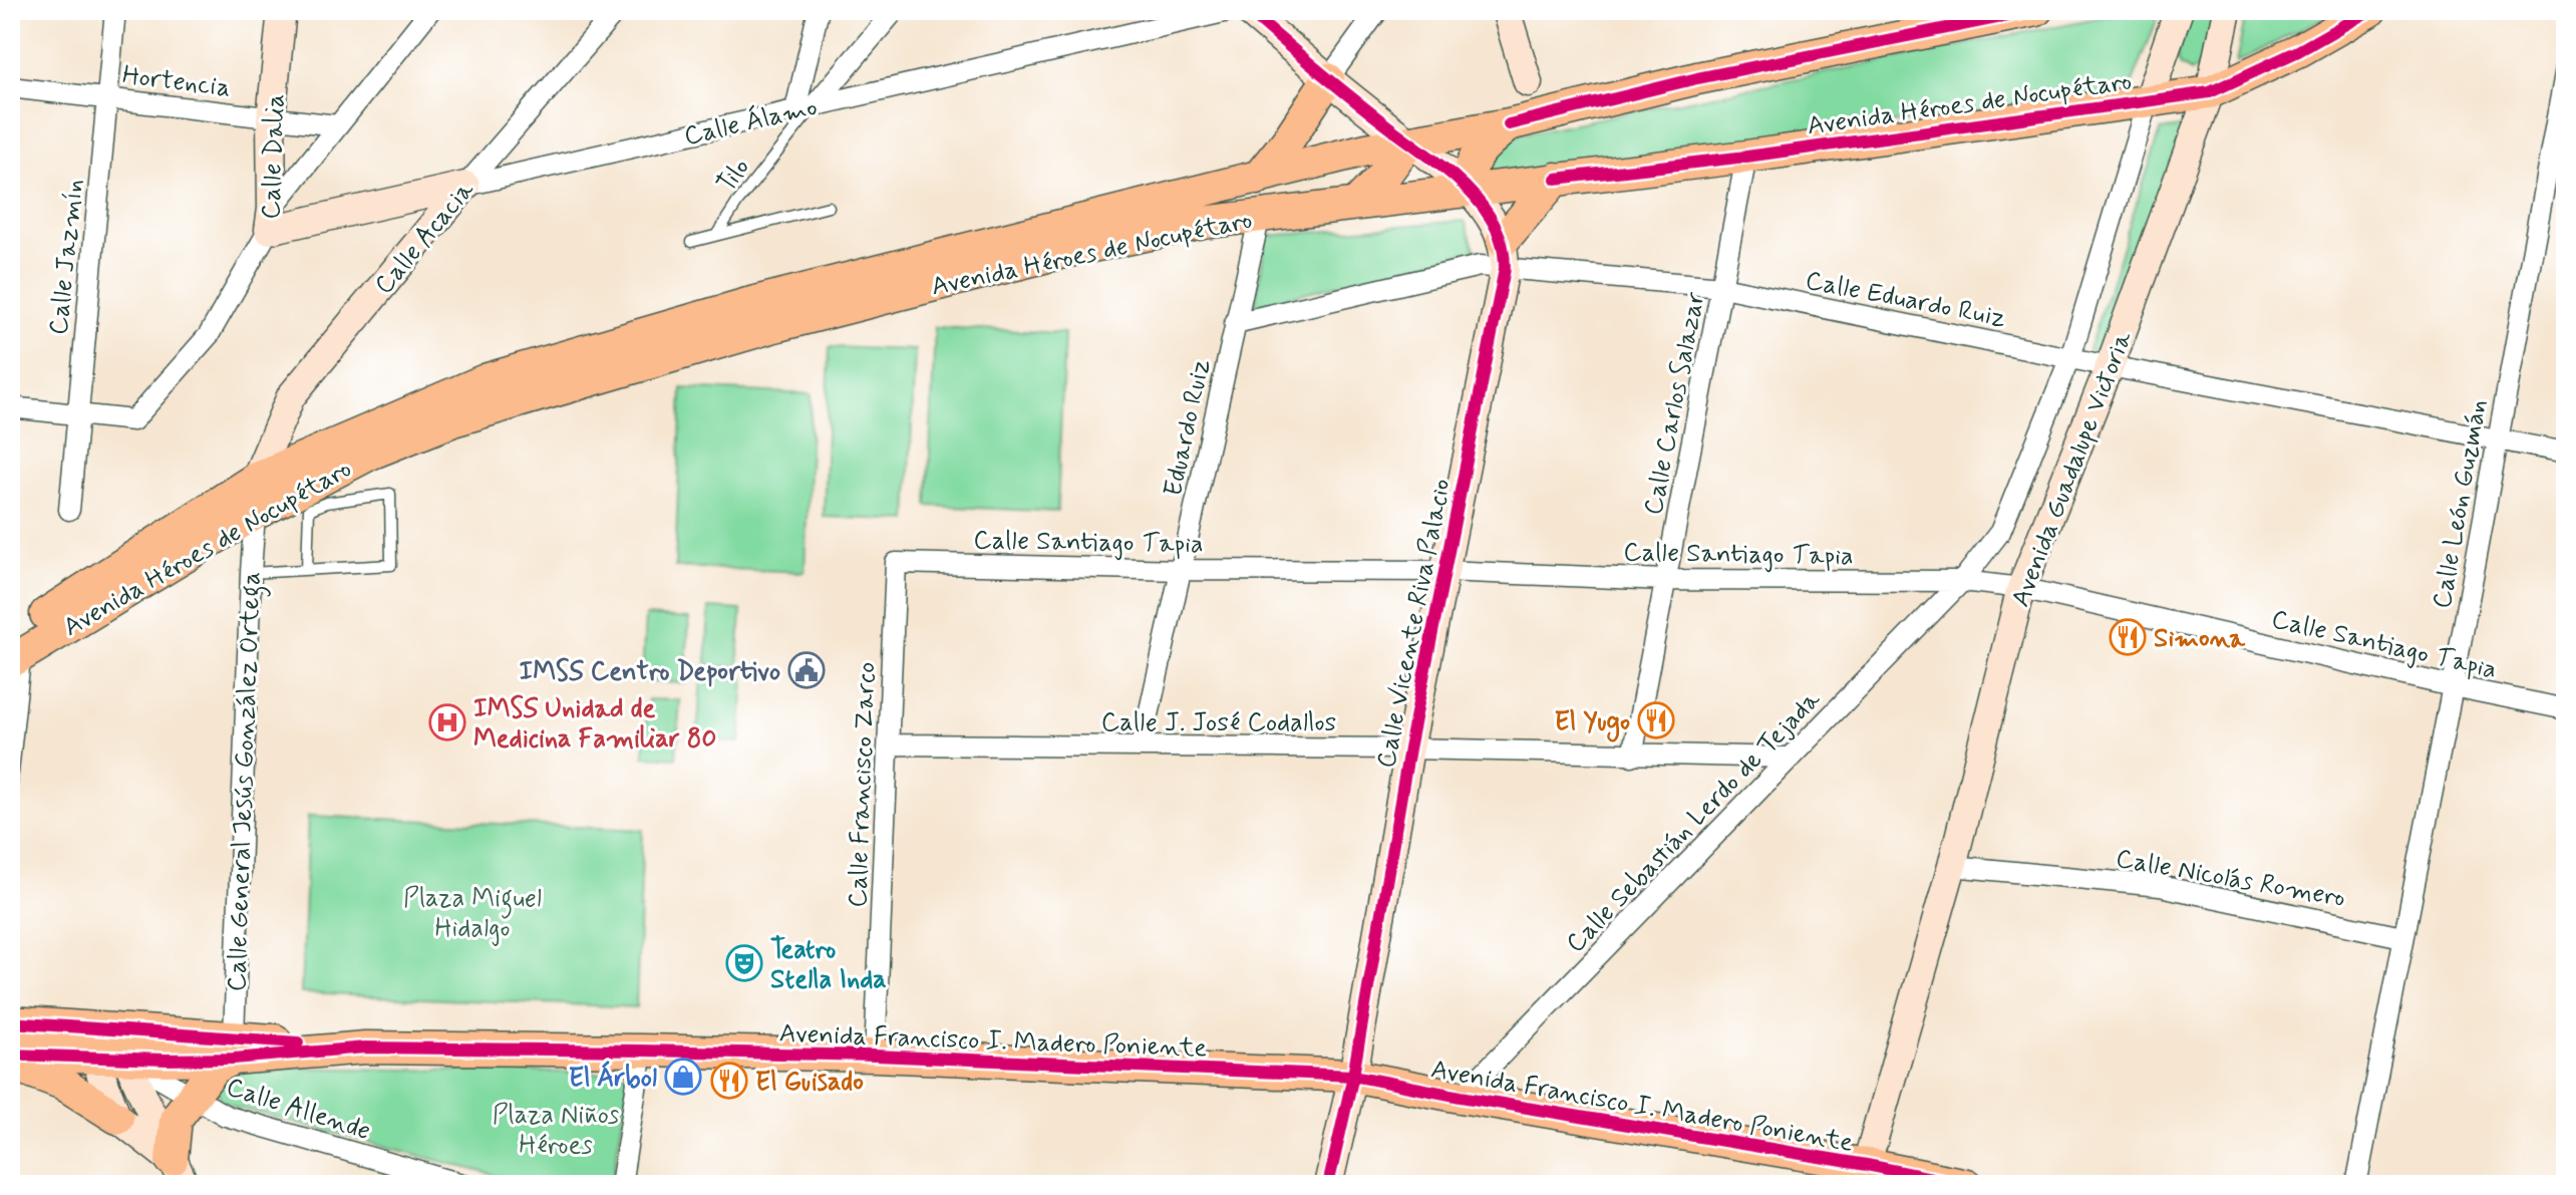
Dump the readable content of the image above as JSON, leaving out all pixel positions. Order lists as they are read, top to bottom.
{
  "streets": {
    "main road": ["Avenida Héroes de Nocupétaro", "Avenida Francisco I. Madero Poniente"],
    "street": [
      "Hortencia",
      "Calle Álamo",
      "Calle Dalia",
      "Calle Acacia",
      "Calle Jazmín",
      "Calle Eduardo Ruiz",
      "Calle Carlos Salazar",
      "Eduardo Ruiz",
      "Avenida Guadalupe Victoria",
      "Calle León Guzmán",
      "Calle Santiago Tapia",
      "Calle Vicente Riva Palacio",
      "Calle J. José Codallos",
      "Calle General Jesús González Ortega",
      "Calle Francisco Zarco",
      "Calle Sebastián Lerdo de Tejada",
      "Calle Nicolás Romero",
      "Calle Allende"
    ],
    "lane": ["Tilo"]
  },
  "crossings": [
    ["Hortencia", "Calle Dalia"],
    ["Hortencia", "Calle Jazmín"],
    ["Avenida Héroes de Nocupétaro", "Calle Acacia"],
    ["Avenida Héroes de Nocupétaro", "Calle Carlos Salazar"],
    ["Avenida Héroes de Nocupétaro", "Eduardo Ruiz"],
    ["Avenida Héroes de Nocupétaro", "Avenida Guadalupe Victoria"],
    ["Avenida Héroes de Nocupétaro", "Calle General Jesús González Ortega"],
    ["Calle Álamo", "Calle Dalia"],
    ["Calle Álamo", "Tilo"],
    ["Calle Álamo", "Calle Acacia"],
    ["Calle Dalia", "Calle Jazmín"],
    ["Calle Acacia", "Calle General Jesús González Ortega"],
    ["Calle Eduardo Ruiz", "Calle Carlos Salazar"],
    ["Calle Eduardo Ruiz", "Eduardo Ruiz"],
    ["Calle Eduardo Ruiz", "Avenida Guadalupe Victoria"],
    ["Calle Eduardo Ruiz", "Calle León Guzmán"],
    ["Calle Eduardo Ruiz", "Calle Vicente Riva Palacio"],
    ["Calle Carlos Salazar", "Calle Santiago Tapia"],
    ["Calle Carlos Salazar", "Calle J. José Codallos"],
    ["Eduardo Ruiz", "Calle Santiago Tapia"],
    ["Eduardo Ruiz", "Calle J. José Codallos"],
    ["Avenida Guadalupe Victoria", "Calle Santiago Tapia"],
    ["Avenida Guadalupe Victoria", "Calle Sebastián Lerdo de Tejada"],
    ["Avenida Guadalupe Victoria", "Calle Nicolás Romero"],
    ["Avenida Guadalupe Victoria", "Avenida Francisco I. Madero Poniente"],
    ["Calle León Guzmán", "Calle Santiago Tapia"],
    ["Calle León Guzmán", "Calle Nicolás Romero"],
    ["Calle Santiago Tapia", "Calle Vicente Riva Palacio"],
    ["Calle Santiago Tapia", "Calle Francisco Zarco"],
    ["Calle Santiago Tapia", "Calle Sebastián Lerdo de Tejada"],
    ["Calle Vicente Riva Palacio", "Calle J. José Codallos"],
    ["Calle Vicente Riva Palacio", "Avenida Francisco I. Madero Poniente"],
    ["Calle J. José Codallos", "Calle Francisco Zarco"],
    ["Calle J. José Codallos", "Calle Sebastián Lerdo de Tejada"],
    ["Calle General Jesús González Ortega", "Avenida Francisco I. Madero Poniente"],
    ["Calle Francisco Zarco", "Avenida Francisco I. Madero Poniente"],
    ["Calle Sebastián Lerdo de Tejada", "Avenida Francisco I. Madero Poniente"],
    ["Avenida Francisco I. Madero Poniente", "Calle Allende"]
  ],
  "parks": ["Plaza Miguel Hidalgo", "Plaza Niños Héroes"],
  "places": {
    "restaurant": ["Simona", "El Yugo", "El Guisado"],
    "public building": ["IMSS Centro Deportivo"],
    "hospital": ["IMSS Unidad de Medicina Familiar 80"],
    "theatre": ["Teatro Stella Inda"],
    "shop": ["El Árbol"]
  }
}
